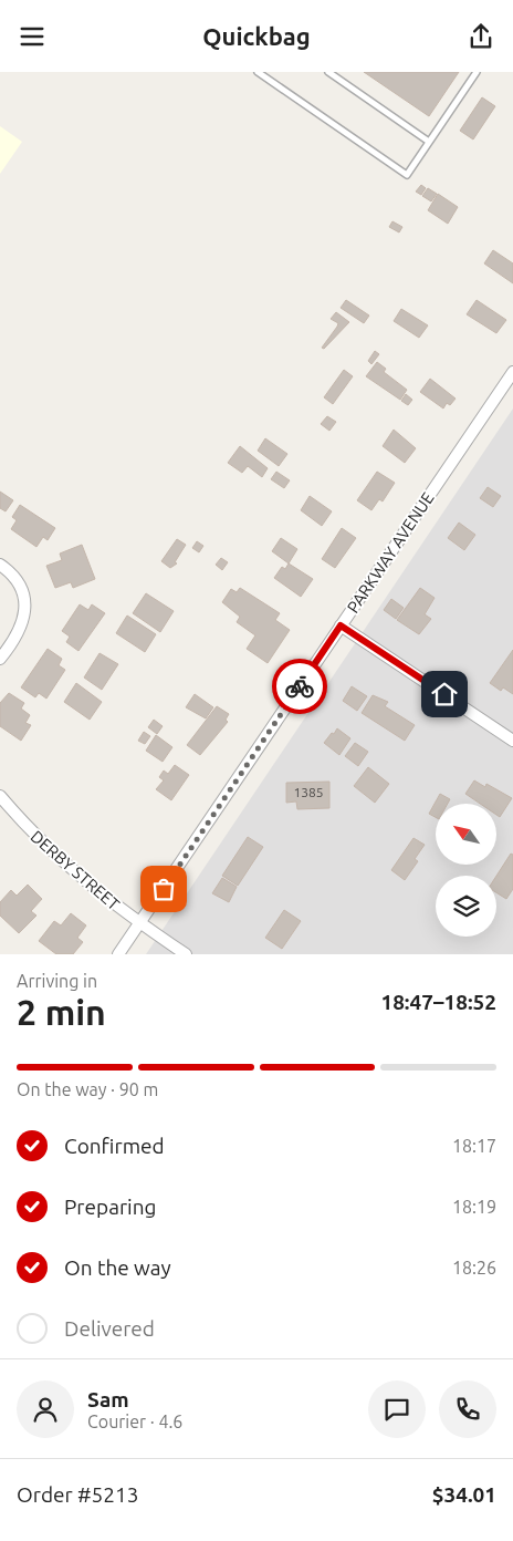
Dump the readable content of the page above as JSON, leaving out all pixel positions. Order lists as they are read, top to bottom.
{
  "streets": {
    "street": ["PARKWAY AVENUE", "DERBY STREET"]
  },
  "crossings": [
    ["PARKWAY AVENUE", "DERBY STREET"]
  ],
  "house_numbers": ["1385"],
  "north": "top left",
  "page": {
    "header": "Quickbag",
    "heading": ["2 min", "Arriving in", "18:47–18:52"],
    "panel": [
      "Sam",
      "Courier · 4.6",
      "Order #5213",
      "$34.01"
    ],
    "bar": "On the way · 90 m",
    "list": [
      ["Confirmed", "18:17"],
      ["Preparing", "18:19"],
      ["On the way", "18:26"],
      "Delivered"
    ]
  }
}
